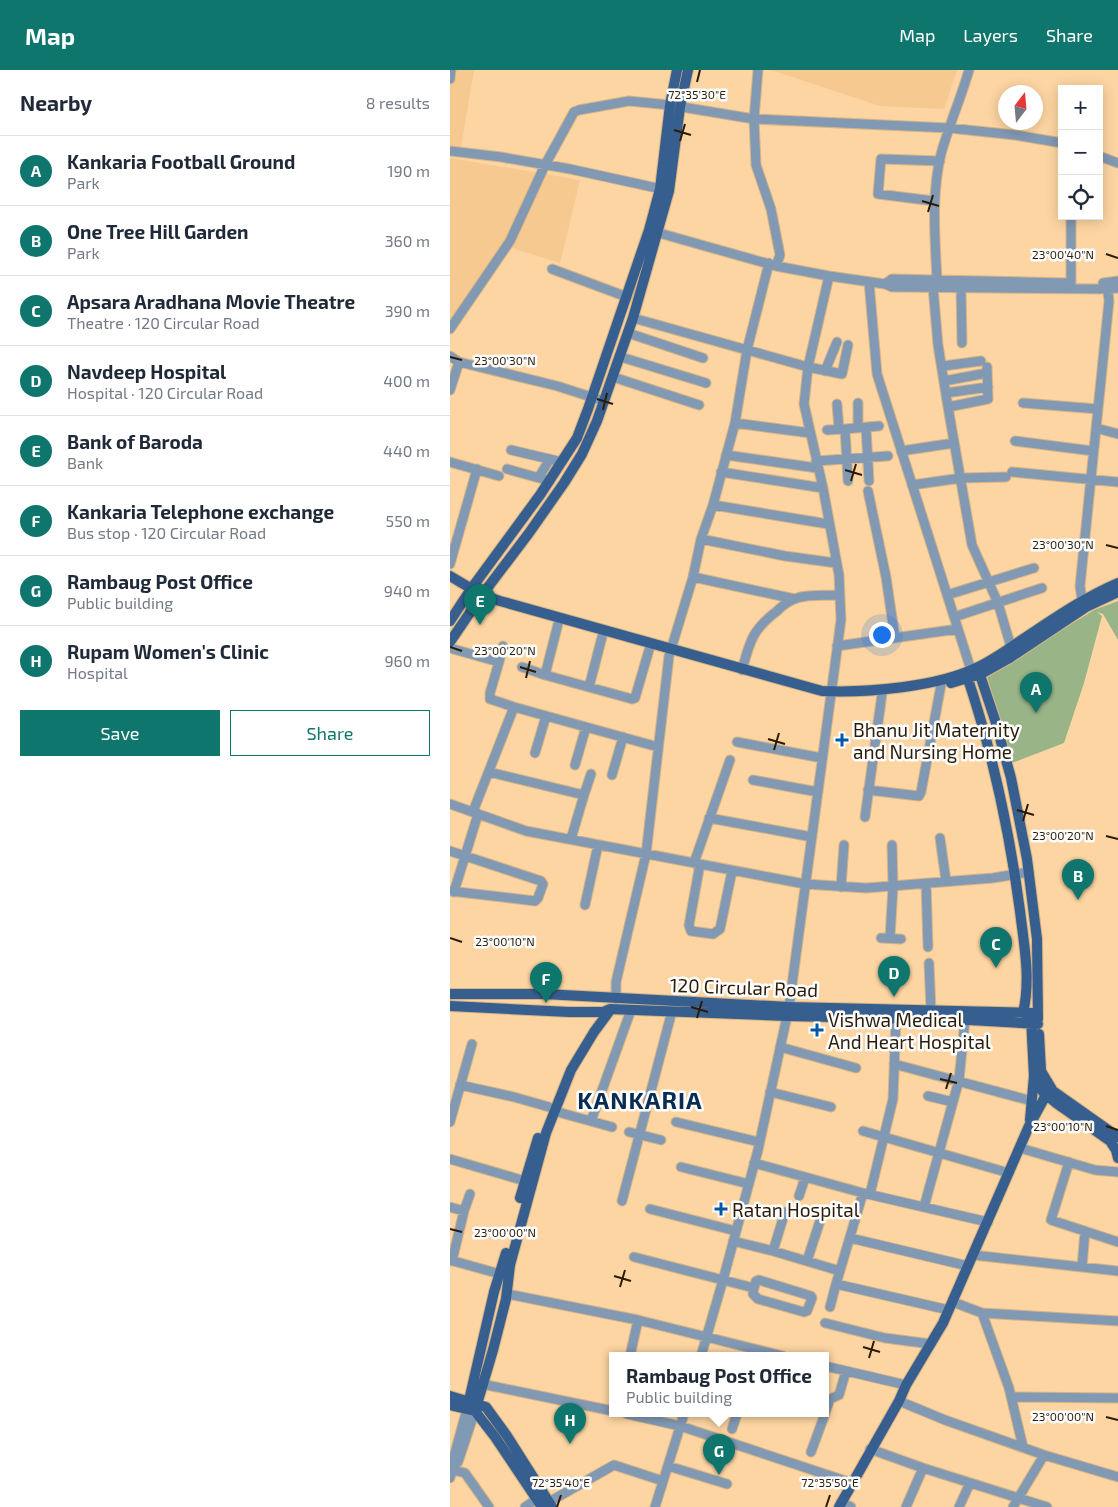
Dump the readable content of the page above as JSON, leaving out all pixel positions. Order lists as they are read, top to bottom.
{
  "streets": {
    "main road": ["120 Circular Road"]
  },
  "districts": ["KANKARIA"],
  "places": {
    "health": ["Bhanu Jit Maternity and Nursing Home", "Vishwa Medical And Heart Hospital", "Ratan Hospital"]
  },
  "north": "top",
  "page": {
    "header": "Map",
    "nav": ["Map", "Layers", "Share"],
    "heading": ["Nearby", "8 results"],
    "map_buttons": ["+", "−"],
    "list": [
      {
        "mark": "A",
        "name": "Kankaria Football Ground",
        "note": "Park",
        "value": "190 m"
      },
      {
        "mark": "B",
        "name": "One Tree Hill Garden",
        "note": "Park",
        "value": "360 m"
      },
      {
        "mark": "C",
        "name": "Apsara Aradhana Movie Theatre",
        "note": "Theatre · 120 Circular Road",
        "value": "390 m"
      },
      {
        "mark": "D",
        "name": "Navdeep Hospital",
        "note": "Hospital · 120 Circular Road",
        "value": "400 m"
      },
      {
        "mark": "E",
        "name": "Bank of Baroda",
        "note": "Bank",
        "value": "440 m"
      },
      {
        "mark": "F",
        "name": "Kankaria Telephone exchange",
        "note": "Bus stop · 120 Circular Road",
        "value": "550 m"
      },
      {
        "mark": "G",
        "name": "Rambaug Post Office",
        "note": "Public building",
        "value": "940 m"
      },
      {
        "mark": "H",
        "name": "Rupam Women's Clinic",
        "note": "Hospital",
        "value": "960 m"
      }
    ],
    "pins": [
      "E",
      "A",
      "B",
      "C",
      "D",
      "F",
      "H",
      "G"
    ],
    "buttons": ["Save", "Share"],
    "popup": ["Rambaug Post Office", "Public building"]
  },
  "coordinates": [
    "72°35'30\"E",
    "23°00'40\"N",
    "23°00'30\"N",
    "23°00'20\"N",
    "23°00'10\"N",
    "23°00'00\"N",
    "72°35'40\"E",
    "72°35'50\"E"
  ]
}
